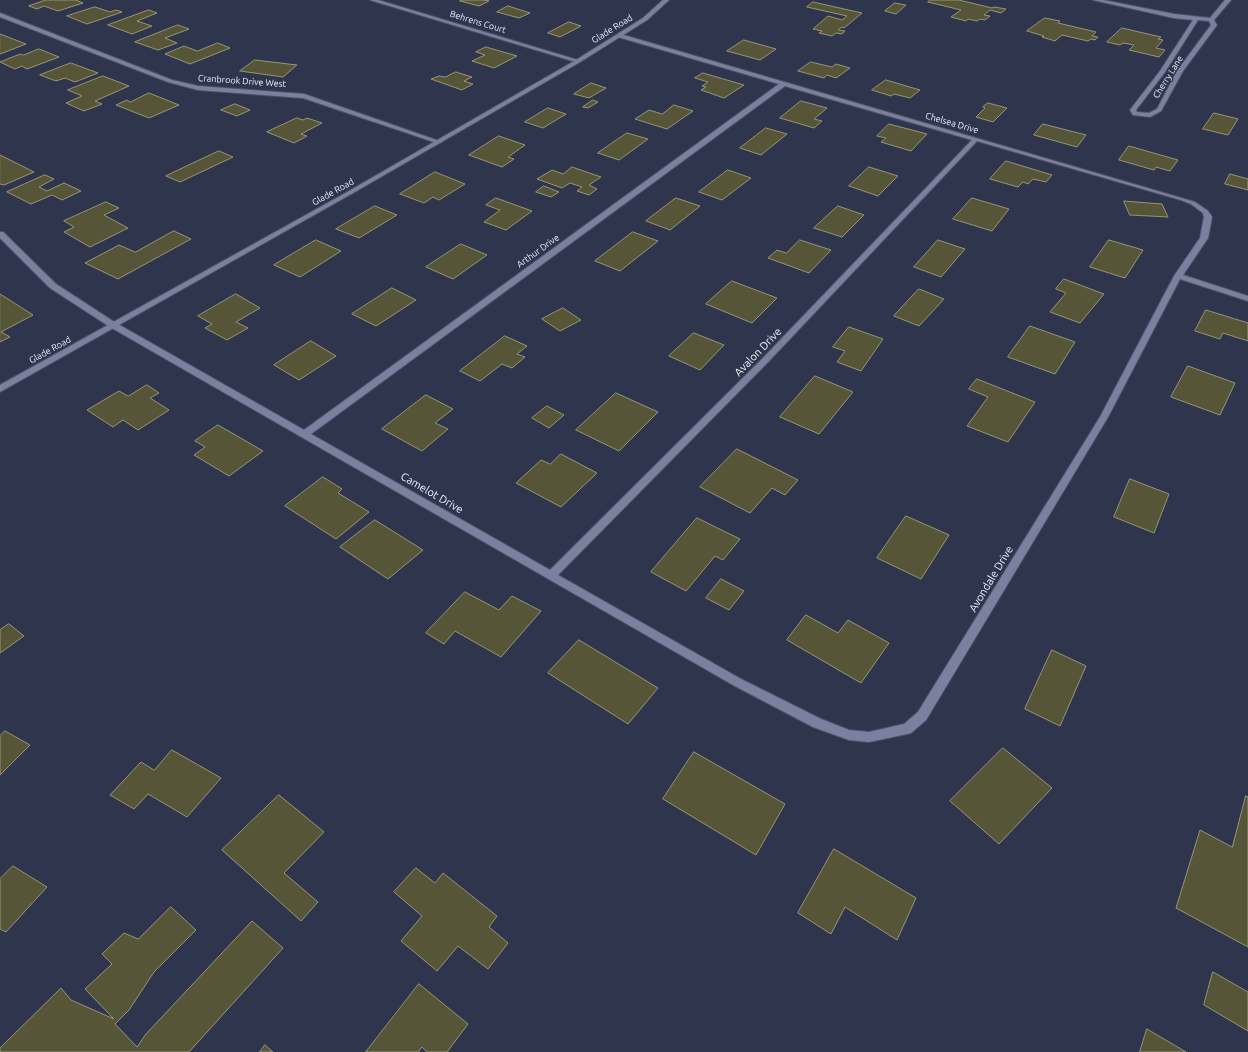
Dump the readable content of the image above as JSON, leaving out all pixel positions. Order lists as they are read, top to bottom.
{
  "streets": {
    "street": [
      "Behrens Court",
      "Glade Road",
      "Cherry Lane",
      "Cranbrook Drive West",
      "Chelsea Drive",
      "Arthur Drive",
      "Avalon Drive",
      "Camelot Drive",
      "Avondale Drive"
    ]
  },
  "crossings": [
    ["Behrens Court", "Glade Road"],
    ["Glade Road", "Cranbrook Drive West"],
    ["Glade Road", "Chelsea Drive"],
    ["Glade Road", "Camelot Drive"],
    ["Chelsea Drive", "Arthur Drive"],
    ["Chelsea Drive", "Avalon Drive"],
    ["Chelsea Drive", "Avondale Drive"],
    ["Arthur Drive", "Camelot Drive"],
    ["Avalon Drive", "Camelot Drive"],
    ["Camelot Drive", "Avondale Drive"]
  ]
}
